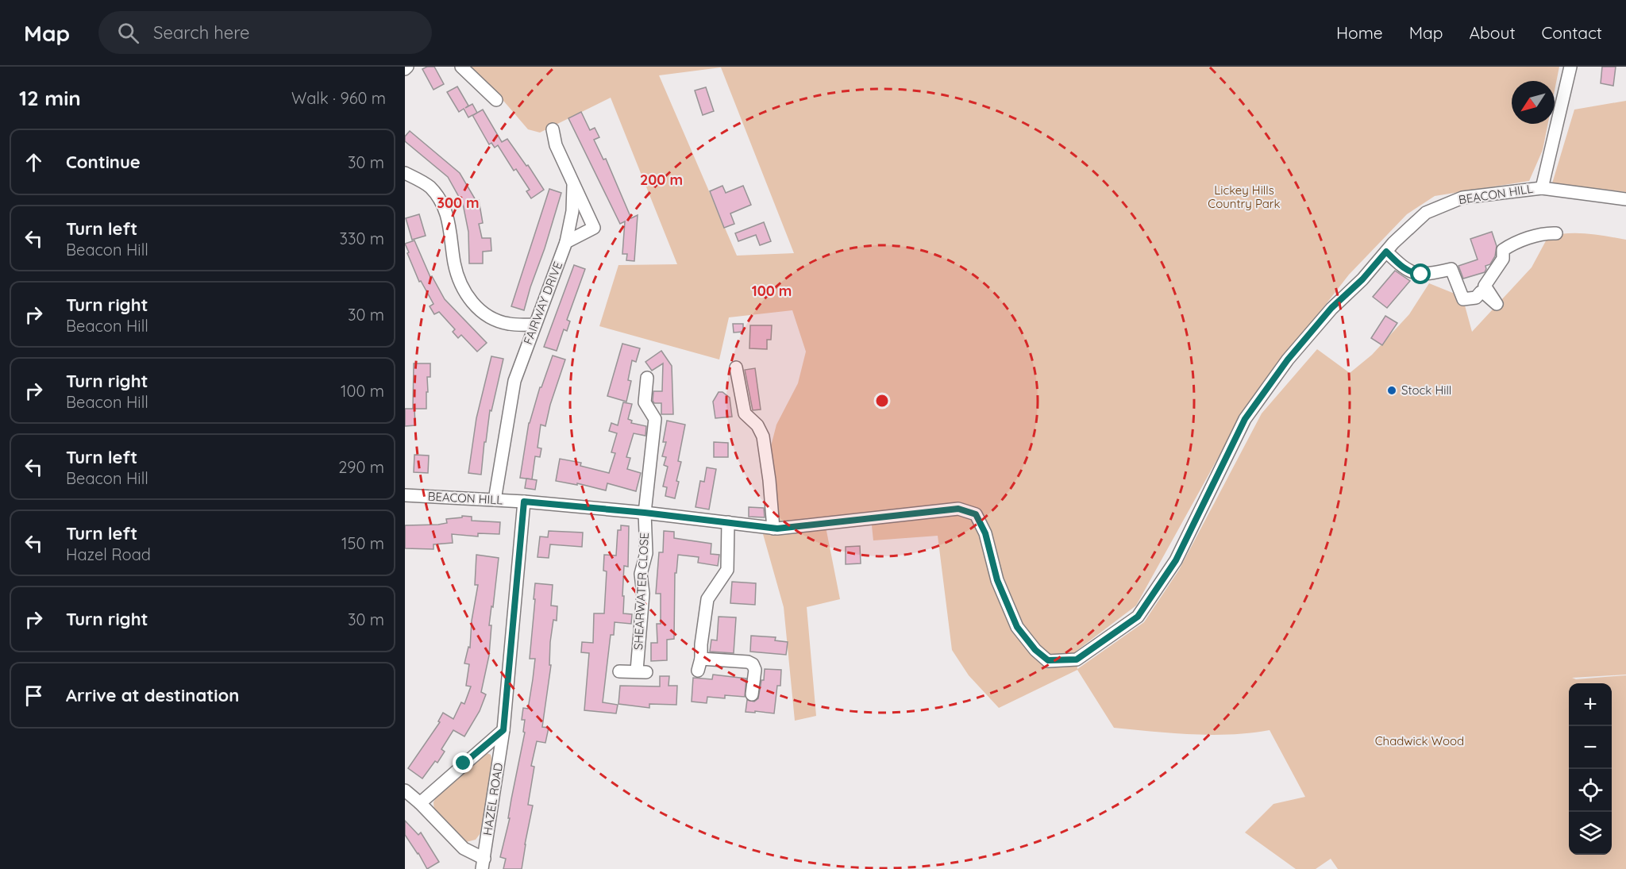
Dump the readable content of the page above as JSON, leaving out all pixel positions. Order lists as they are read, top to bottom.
{
  "streets": {
    "street": [
      "BEACON HILL",
      "FAIRWAY DRIVE",
      "SHEARWATER CLOSE",
      "HAZEL ROAD"
    ]
  },
  "crossings": [
    ["BEACON HILL", "FAIRWAY DRIVE"],
    ["BEACON HILL", "SHEARWATER CLOSE"],
    ["BEACON HILL", "HAZEL ROAD"]
  ],
  "parks": ["Lickey Hills Country Park", "Chadwick Wood"],
  "places": ["Stock Hill"],
  "north": "bottom left",
  "page": {
    "header": "Map",
    "search": "Search here",
    "nav": [
      "Home",
      "Map",
      "About",
      "Contact"
    ],
    "heading": ["12 min", "Walk · 960 m"],
    "list": [
      ["Continue", "30 m"],
      ["Turn left", "Beacon Hill", "330 m"],
      ["Turn right", "Beacon Hill", "30 m"],
      ["Turn right", "Beacon Hill", "100 m"],
      ["Turn left", "Beacon Hill", "290 m"],
      ["Turn left", "Hazel Road", "150 m"],
      ["Turn right", "30 m"],
      "Arrive at destination"
    ],
    "map_buttons": ["+", "−"]
  },
  "rings": ["200 m", "300 m", "100 m"]
}
